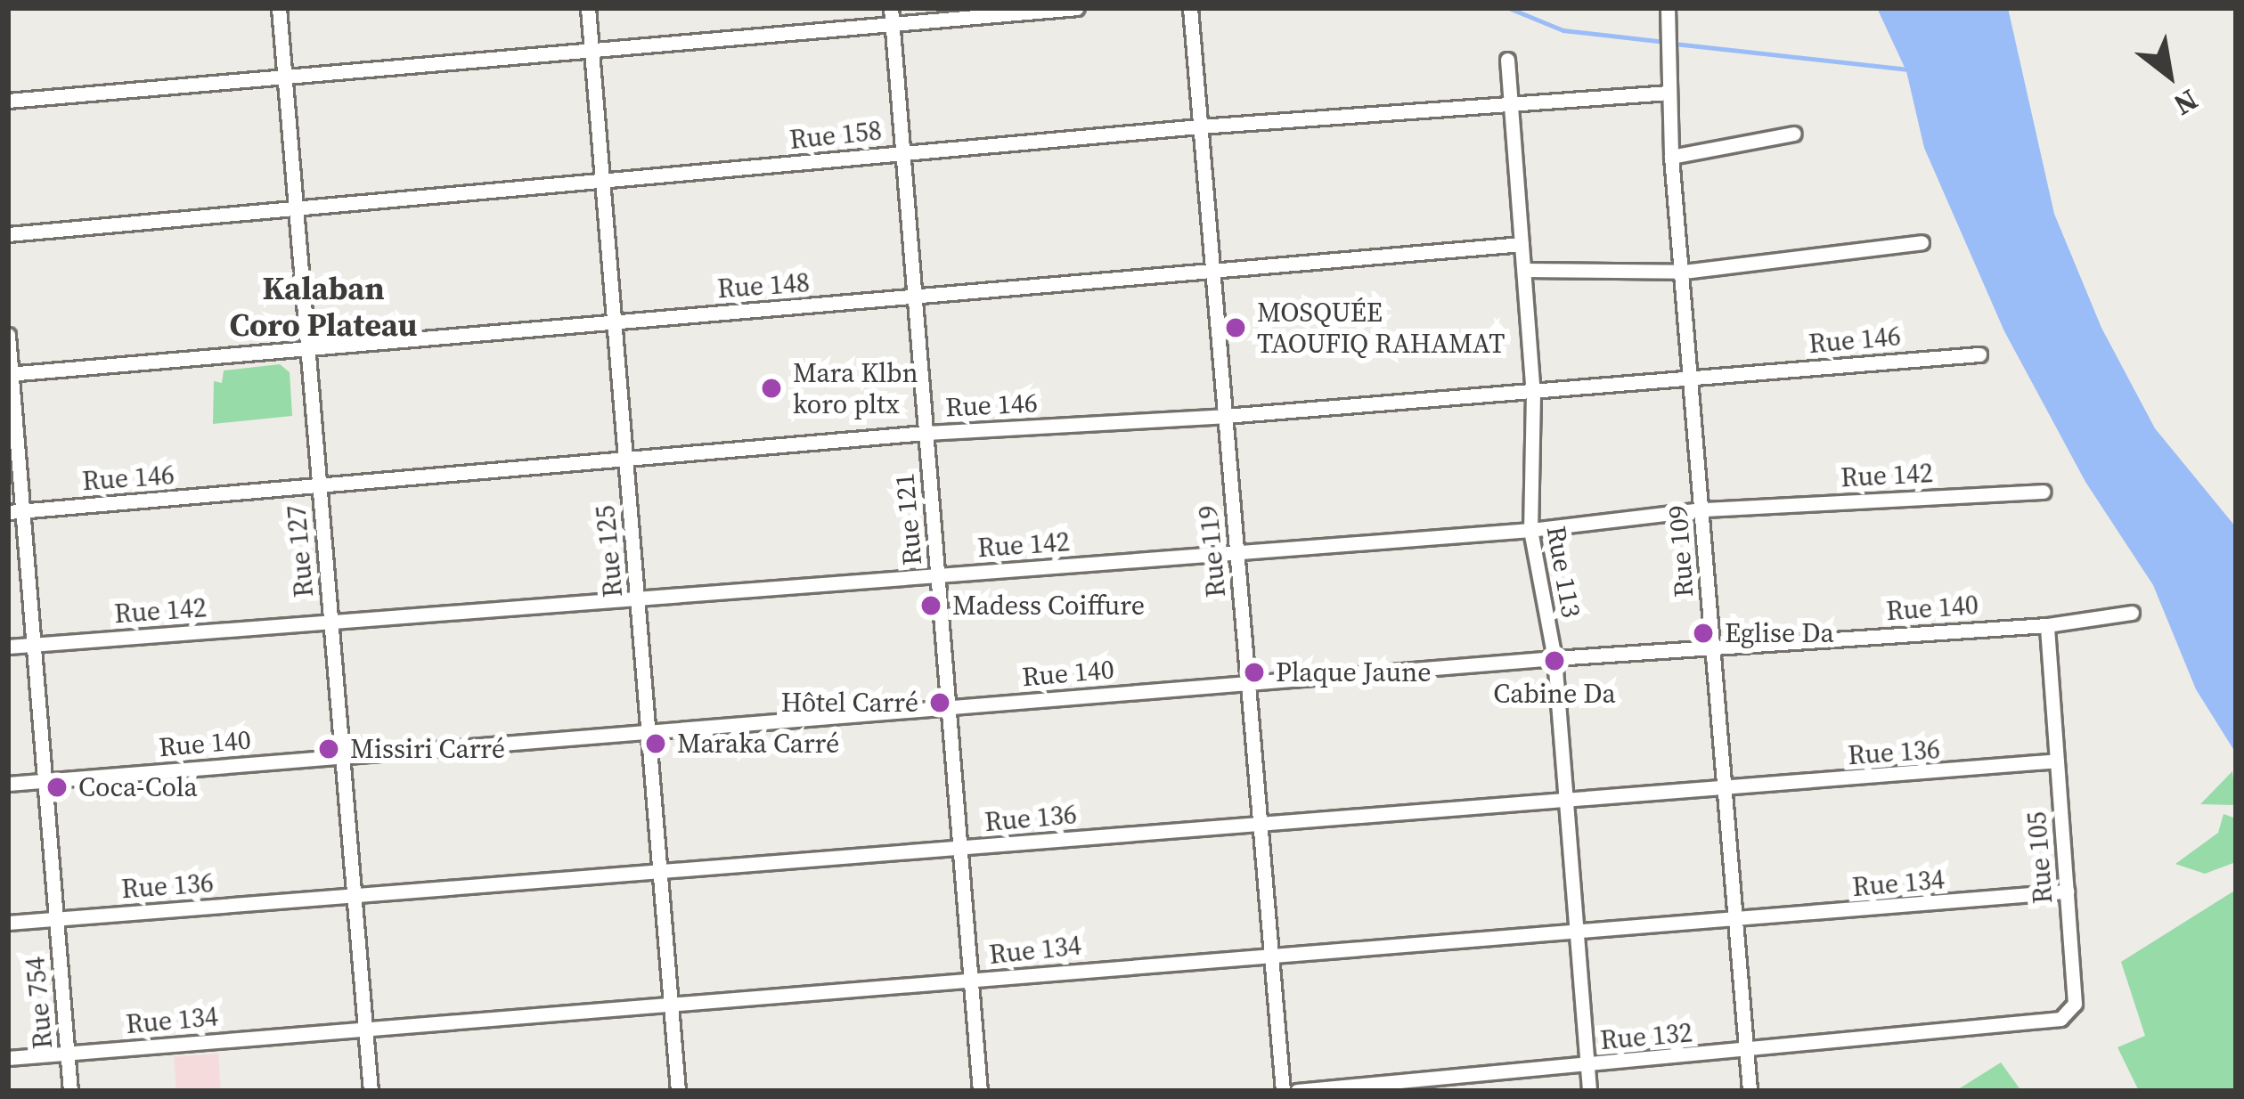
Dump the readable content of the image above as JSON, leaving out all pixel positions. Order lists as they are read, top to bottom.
{
  "streets": {
    "street": [
      "Rue 158",
      "Rue 148",
      "Rue 146",
      "Rue 142",
      "Rue 121",
      "Rue 127",
      "Rue 125",
      "Rue 119",
      "Rue 109",
      "Rue 113",
      "Rue 140",
      "Rue 136",
      "Rue 105",
      "Rue 134",
      "Rue 754",
      "Rue 132"
    ]
  },
  "crossings": [
    ["Rue 158", "Rue 121"],
    ["Rue 158", "Rue 127"],
    ["Rue 158", "Rue 125"],
    ["Rue 158", "Rue 119"],
    ["Rue 158", "Rue 109"],
    ["Rue 158", "Rue 113"],
    ["Rue 148", "Rue 121"],
    ["Rue 148", "Rue 127"],
    ["Rue 148", "Rue 125"],
    ["Rue 148", "Rue 119"],
    ["Rue 148", "Rue 113"],
    ["Rue 148", "Rue 754"],
    ["Rue 146", "Rue 121"],
    ["Rue 146", "Rue 127"],
    ["Rue 146", "Rue 125"],
    ["Rue 146", "Rue 119"],
    ["Rue 146", "Rue 109"],
    ["Rue 146", "Rue 113"],
    ["Rue 146", "Rue 754"],
    ["Rue 142", "Rue 121"],
    ["Rue 142", "Rue 127"],
    ["Rue 142", "Rue 125"],
    ["Rue 142", "Rue 119"],
    ["Rue 142", "Rue 109"],
    ["Rue 142", "Rue 113"],
    ["Rue 142", "Rue 754"],
    ["Rue 121", "Rue 140"],
    ["Rue 121", "Rue 136"],
    ["Rue 121", "Rue 134"],
    ["Rue 127", "Rue 140"],
    ["Rue 127", "Rue 136"],
    ["Rue 127", "Rue 134"],
    ["Rue 125", "Rue 140"],
    ["Rue 125", "Rue 136"],
    ["Rue 125", "Rue 134"],
    ["Rue 119", "Rue 140"],
    ["Rue 119", "Rue 136"],
    ["Rue 119", "Rue 134"],
    ["Rue 109", "Rue 140"],
    ["Rue 109", "Rue 136"],
    ["Rue 109", "Rue 134"],
    ["Rue 109", "Rue 132"],
    ["Rue 113", "Rue 140"],
    ["Rue 113", "Rue 136"],
    ["Rue 113", "Rue 134"],
    ["Rue 113", "Rue 132"],
    ["Rue 140", "Rue 105"],
    ["Rue 140", "Rue 754"],
    ["Rue 136", "Rue 105"],
    ["Rue 136", "Rue 754"],
    ["Rue 105", "Rue 134"],
    ["Rue 105", "Rue 132"],
    ["Rue 134", "Rue 754"]
  ],
  "districts": ["Kalaban Coro Plateau"],
  "places": [
    "MOSQUÉE TAOUFIQ RAHAMAT",
    "Mara Klbn koro pltx",
    "Madess Coiffure",
    "Eglise Da",
    "Cabine Da",
    "Plaque Jaune",
    "Hôtel Carré",
    "Maraka Carré",
    "Missiri Carré",
    "Coca-Cola"
  ],
  "north": "bottom right"
}
